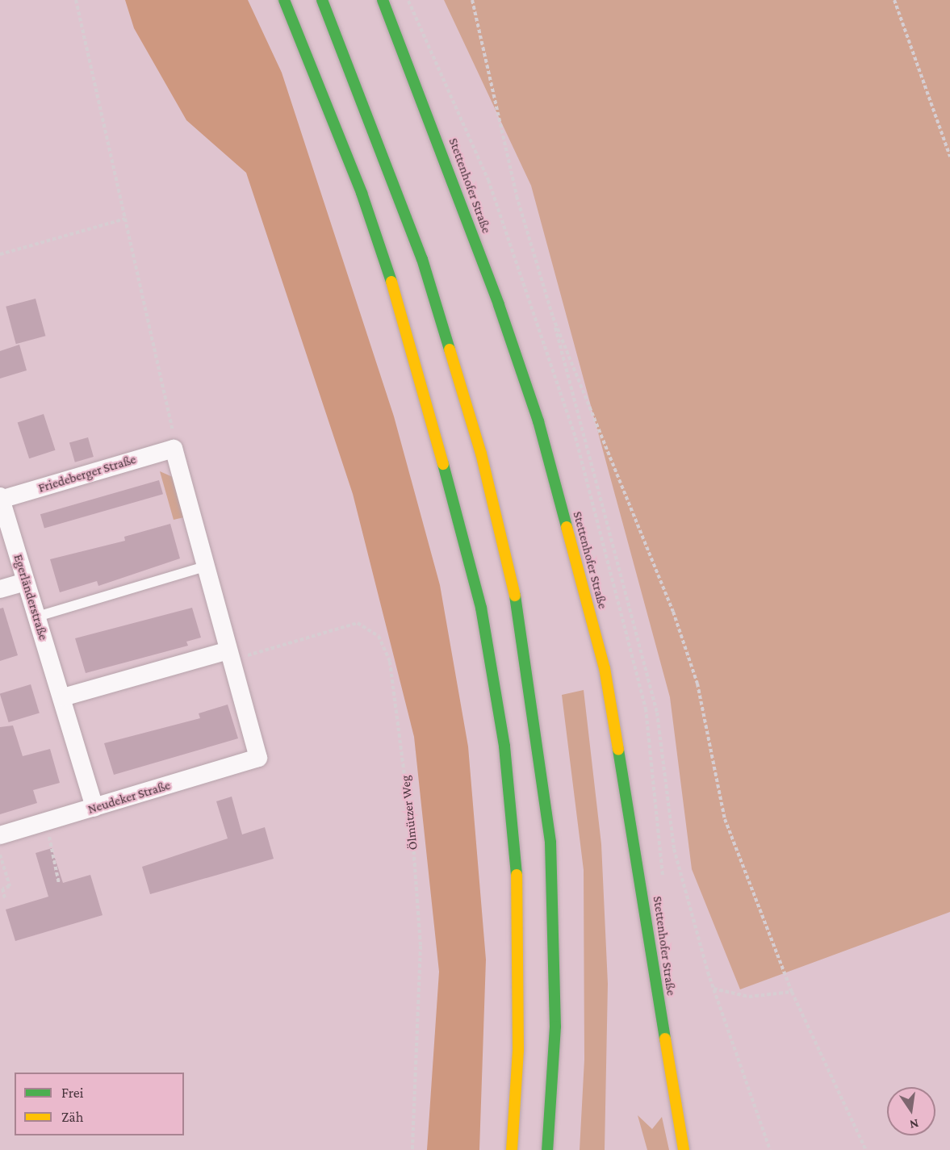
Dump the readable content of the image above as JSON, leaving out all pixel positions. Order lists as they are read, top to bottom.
{
  "streets": {
    "main road": ["Stettenhofer Straße"],
    "street": ["Friedeberger Straße", "Egerländerstraße", "Neudeker Straße"],
    "path": ["Ölmützer Weg"]
  },
  "crossings": [
    ["Friedeberger Straße", "Egerländerstraße"],
    ["Egerländerstraße", "Neudeker Straße"],
    ["Neudeker Straße", "Ölmützer Weg"]
  ],
  "legend": ["Frei", "Zäh"],
  "north": "bottom"
}
